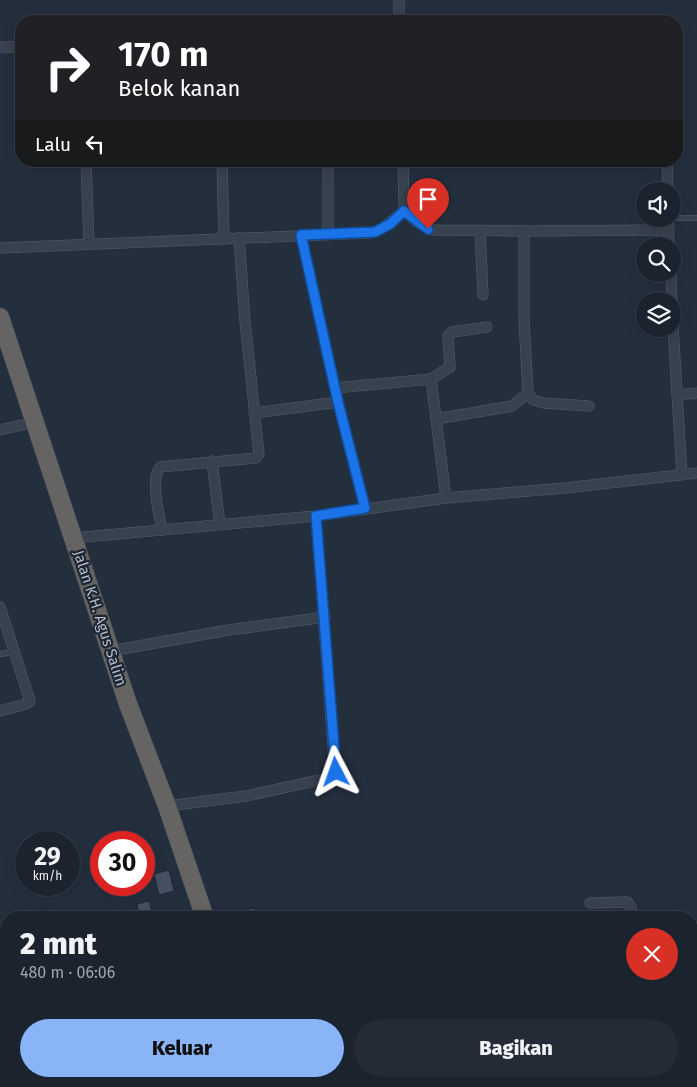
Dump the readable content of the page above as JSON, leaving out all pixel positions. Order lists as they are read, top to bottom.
{
  "streets": {
    "highway": ["Jalan K.H. Agus Salim"]
  },
  "page": {
    "turn": ["170 m", "Belok kanan"],
    "then": "Lalu",
    "speed": "29 km/h",
    "limit": "30",
    "heading": ["2 mnt", "480 m · 06:06"],
    "buttons": ["Keluar", "Bagikan"]
  }
}
